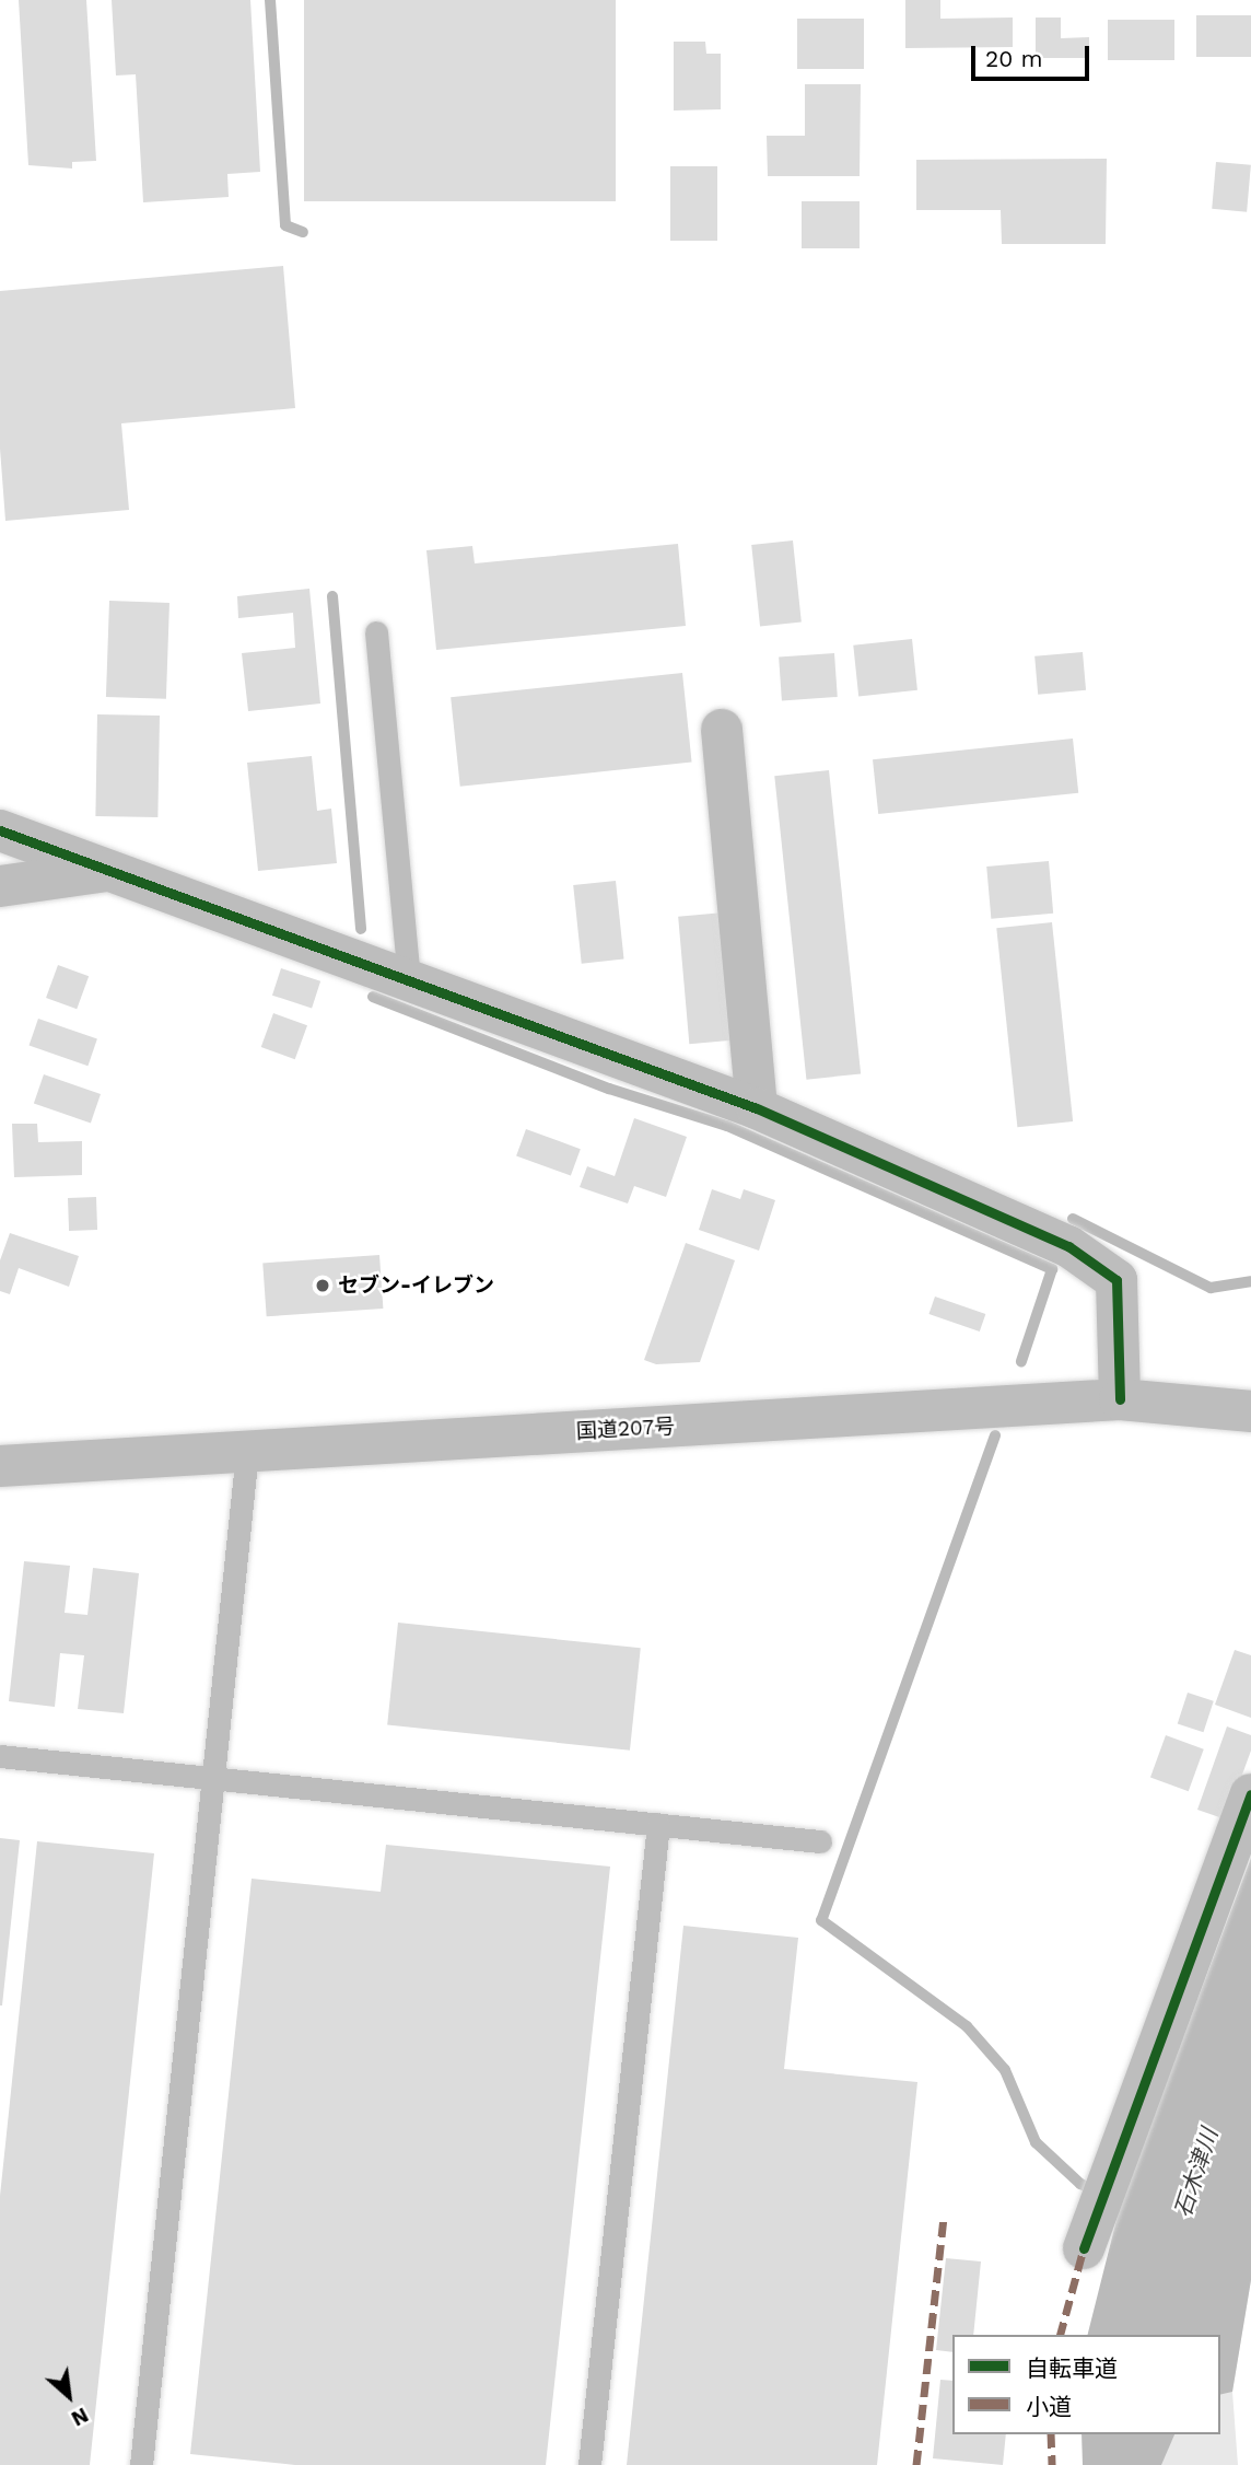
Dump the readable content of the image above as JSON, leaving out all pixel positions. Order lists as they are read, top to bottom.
{
  "streets": {
    "main road": ["国道207号"]
  },
  "water": ["石木津川"],
  "places": ["セブン-イレブン"],
  "legend": ["自転車道", "小道"],
  "scale_bar": "20 m",
  "north": "bottom right"
}
